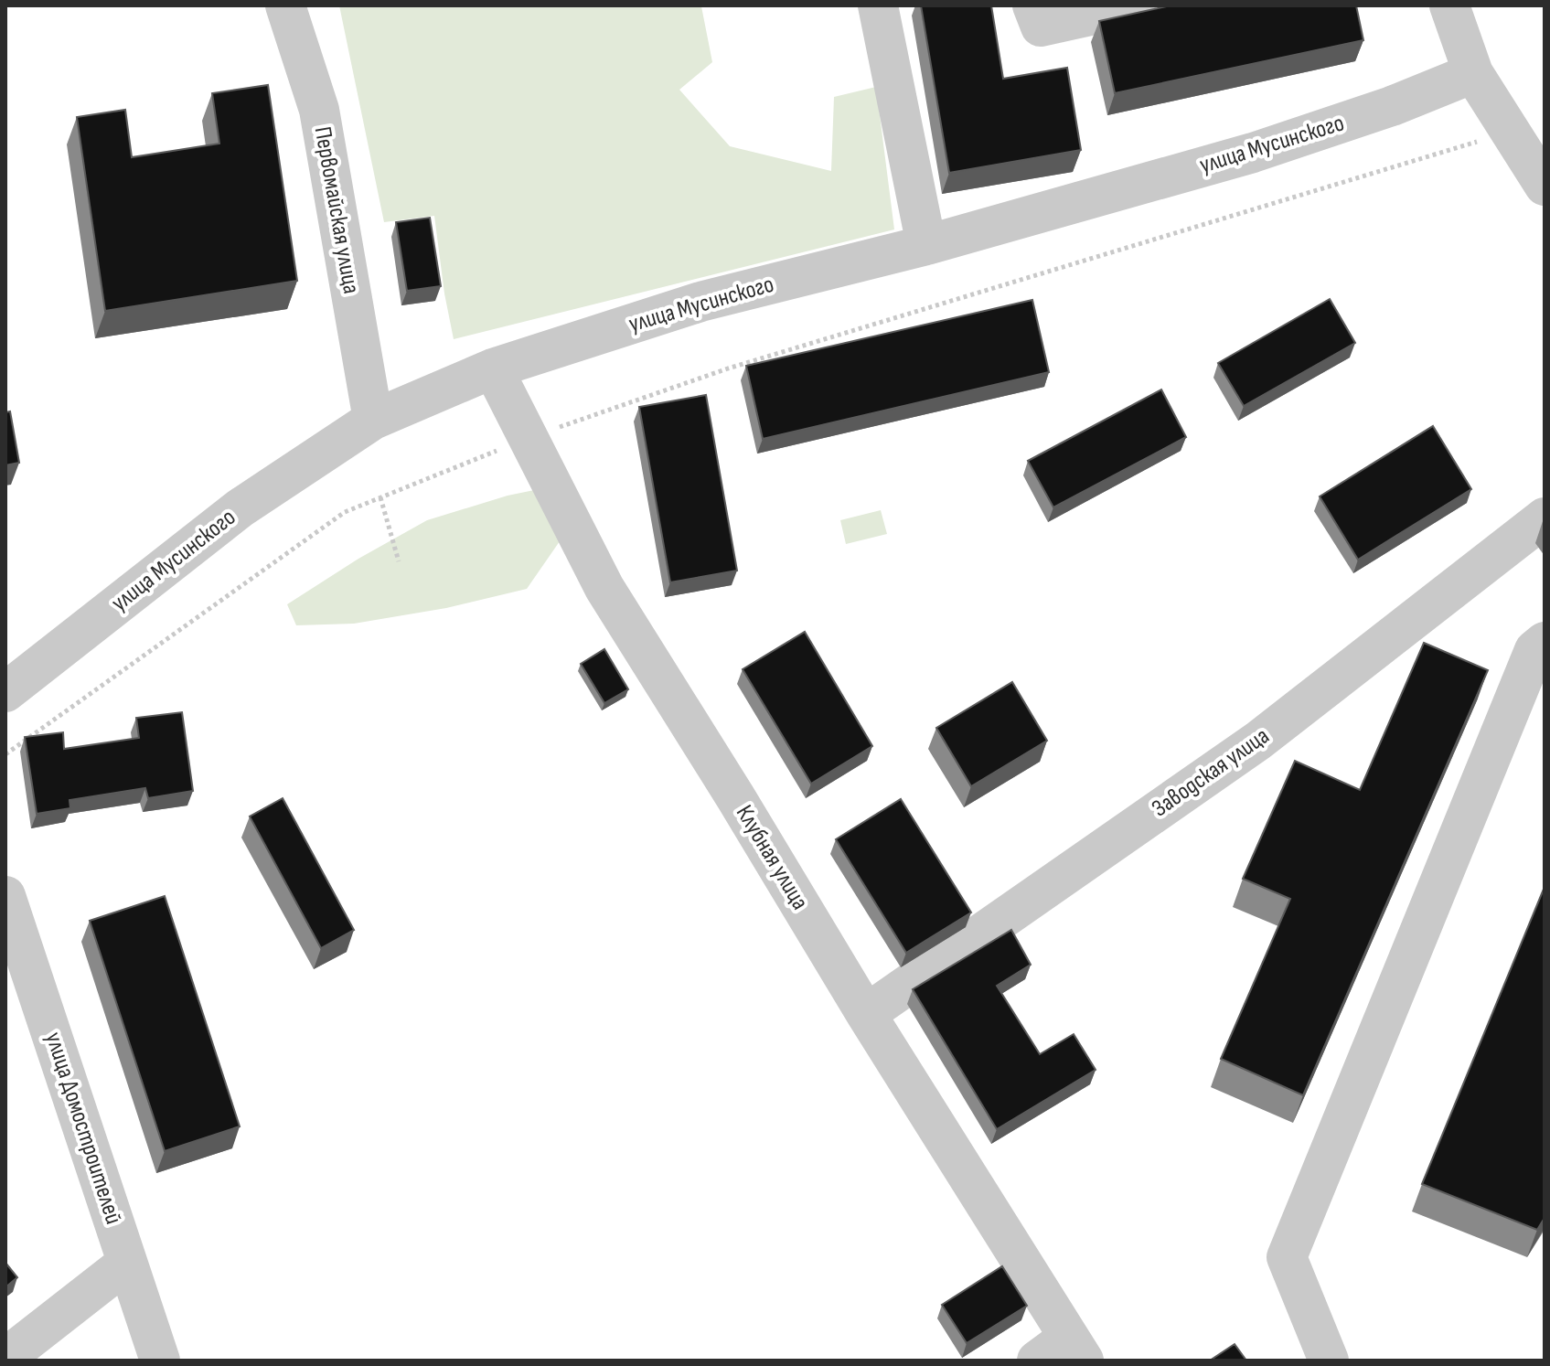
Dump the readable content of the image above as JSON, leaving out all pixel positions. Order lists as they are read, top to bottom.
{
  "streets": {
    "street": [
      "улица Мусинского",
      "Первомайская улица",
      "Заводская улица",
      "Клубная улица",
      "улица Домостроителей"
    ]
  },
  "crossings": [
    ["улица Мусинского", "Первомайская улица"],
    ["улица Мусинского", "Клубная улица"],
    ["Заводская улица", "Клубная улица"]
  ]
}
